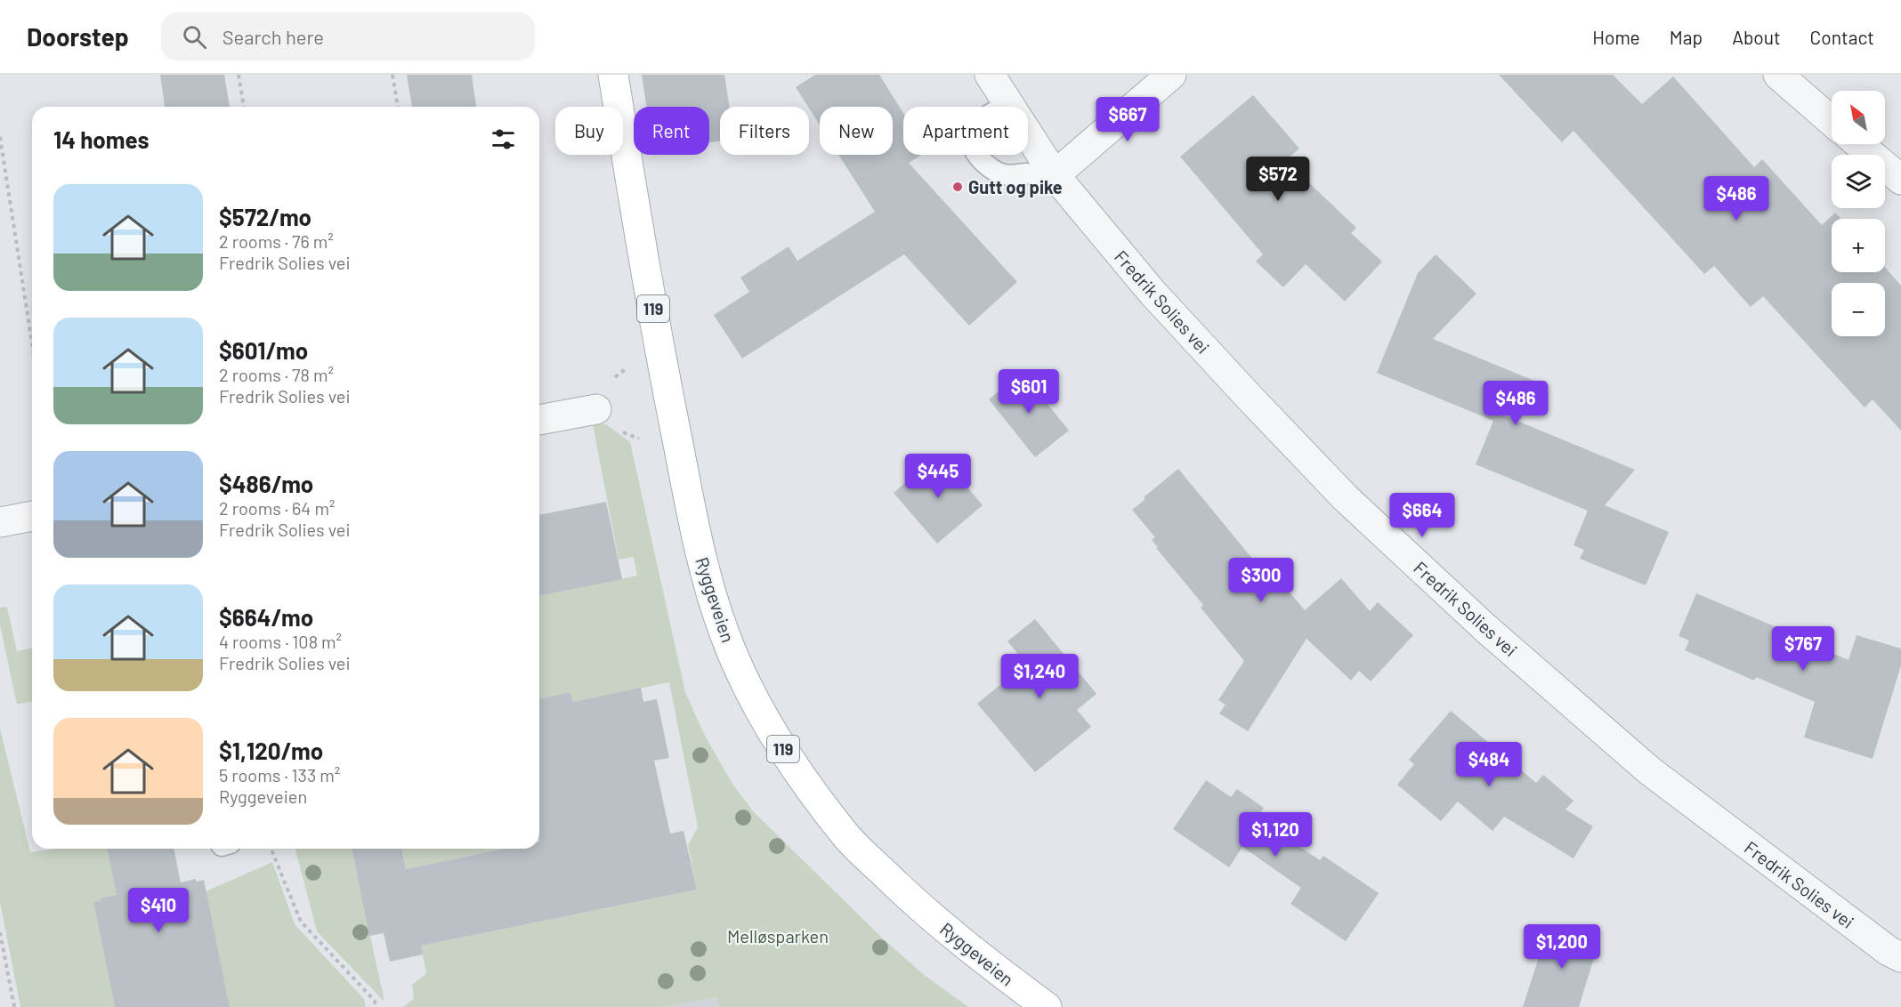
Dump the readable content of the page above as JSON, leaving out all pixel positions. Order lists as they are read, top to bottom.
{
  "streets": {
    "main road": ["119", "Ryggeveien"],
    "street": ["Fredrik Solies vei"]
  },
  "parks": ["Melløsparken"],
  "places": ["Gutt og pike"],
  "north": "top left",
  "page": {
    "header": "Doorstep",
    "search": "Search here",
    "nav": [
      "Home",
      "Map",
      "About",
      "Contact"
    ],
    "map_buttons": ["+", "−"],
    "price": [
      "$667",
      "$572",
      "$486",
      "$601",
      "$486",
      "$445",
      "$664",
      "$300",
      "$767",
      "$1,240",
      "$484",
      "$1,120",
      "$410",
      "$1,200"
    ],
    "chip": [
      "Buy",
      "Rent",
      "Filters",
      "New",
      "Apartment"
    ],
    "heading": "14 homes",
    "list": [
      {
        "name": "$572/mo",
        "note": "2 rooms · 76 m² · Fredrik Solies vei"
      },
      {
        "name": "$601/mo",
        "note": "2 rooms · 78 m² · Fredrik Solies vei"
      },
      {
        "name": "$486/mo",
        "note": "2 rooms · 64 m² · Fredrik Solies vei"
      },
      {
        "name": "$664/mo",
        "note": "4 rooms · 108 m² · Fredrik Solies vei"
      },
      {
        "name": "$1,120/mo",
        "note": "5 rooms · 133 m² · Ryggeveien"
      }
    ]
  }
}
